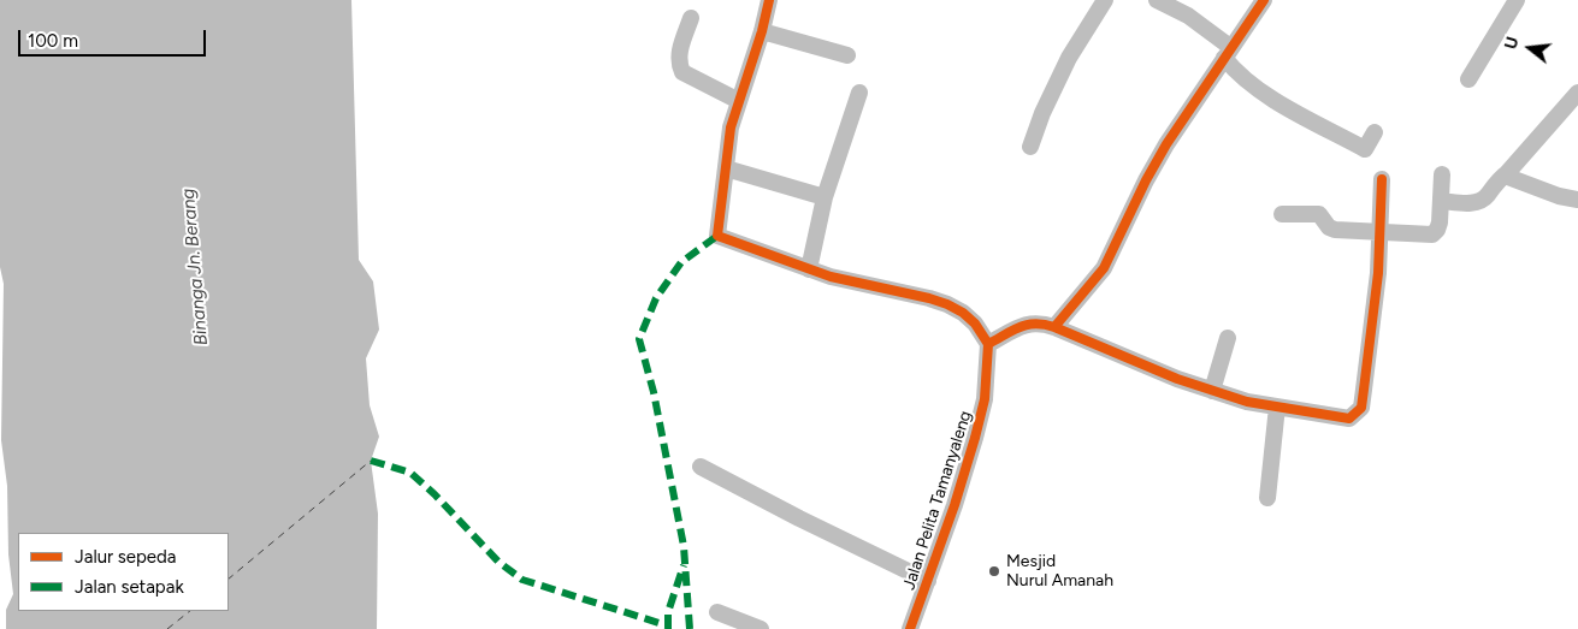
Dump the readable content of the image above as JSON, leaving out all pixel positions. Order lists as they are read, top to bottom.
{
  "streets": {
    "street": ["Jalan Pelita Tamanyaleng"]
  },
  "water": ["Binanga Jn. Berang"],
  "places": ["Mesjid Nurul Amanah"],
  "legend": ["Jalur sepeda", "Jalan setapak"],
  "scale_bar": "100 m",
  "north": "left"
}
